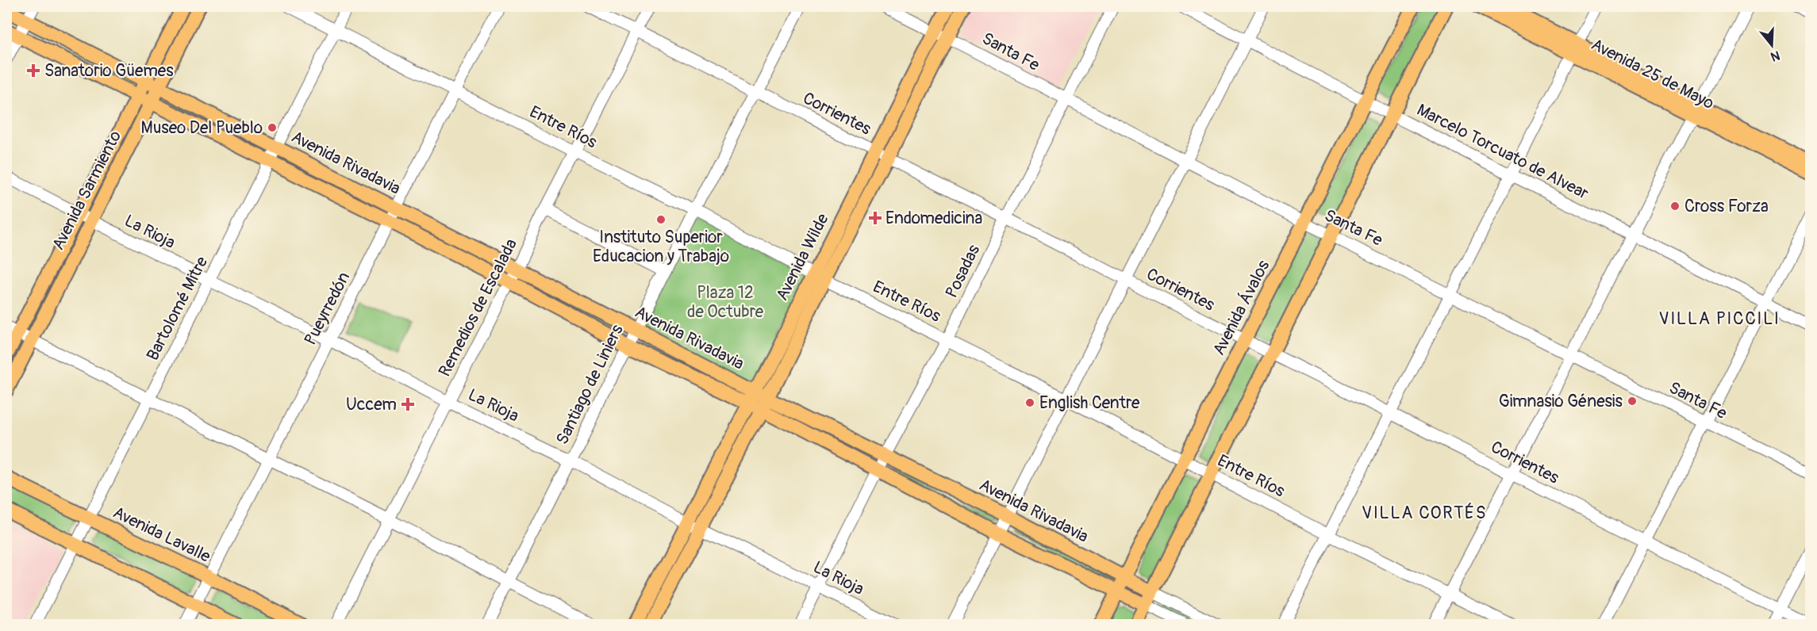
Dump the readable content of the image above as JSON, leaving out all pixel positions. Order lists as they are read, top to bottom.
{
  "streets": {
    "main road": [
      "Avenida 25 de Mayo",
      "Avenida Rivadavia",
      "Avenida Sarmiento",
      "Avenida Wilde",
      "Avenida Ávalos",
      "Avenida Lavalle"
    ],
    "street": [
      "Santa Fe",
      "Corrientes",
      "Entre Ríos",
      "Marcelo Torcuato de Alvear",
      "La Rioja",
      "Posadas",
      "Remedios de Escalada",
      "Bartolomé Mitre",
      "Pueyrredón",
      "Santiago de Liniers"
    ]
  },
  "crossings": [
    ["Santa Fe", "Avenida Wilde"],
    ["Santa Fe", "Posadas"],
    ["Santa Fe", "Avenida Ávalos"],
    ["Corrientes", "Avenida Wilde"],
    ["Corrientes", "Posadas"],
    ["Corrientes", "Remedios de Escalada"],
    ["Corrientes", "Avenida Ávalos"],
    ["Corrientes", "Santiago de Liniers"],
    ["Entre Ríos", "Avenida Wilde"],
    ["Entre Ríos", "Posadas"],
    ["Entre Ríos", "Remedios de Escalada"],
    ["Entre Ríos", "Avenida Ávalos"],
    ["Entre Ríos", "Bartolomé Mitre"],
    ["Entre Ríos", "Pueyrredón"],
    ["Entre Ríos", "Santiago de Liniers"],
    ["Marcelo Torcuato de Alvear", "Avenida Ávalos"],
    ["Avenida Rivadavia", "Avenida Sarmiento"],
    ["Avenida Rivadavia", "Avenida Wilde"],
    ["Avenida Rivadavia", "Posadas"],
    ["Avenida Rivadavia", "Remedios de Escalada"],
    ["Avenida Rivadavia", "Avenida Ávalos"],
    ["Avenida Rivadavia", "Bartolomé Mitre"],
    ["Avenida Rivadavia", "Pueyrredón"],
    ["Avenida Rivadavia", "Santiago de Liniers"],
    ["Avenida Sarmiento", "La Rioja"],
    ["La Rioja", "Avenida Wilde"],
    ["La Rioja", "Posadas"],
    ["La Rioja", "Remedios de Escalada"],
    ["La Rioja", "Bartolomé Mitre"],
    ["La Rioja", "Pueyrredón"],
    ["La Rioja", "Santiago de Liniers"],
    ["Bartolomé Mitre", "Avenida Lavalle"],
    ["Pueyrredón", "Avenida Lavalle"]
  ],
  "districts": ["VILLA PICCILI", "VILLA CORTÉS"],
  "parks": ["Plaza 12 de Octubre"],
  "places": {
    "health": ["Sanatorio Güemes", "Endomedicina", "Uccem"],
    "other": [
      "Museo Del Pueblo",
      "Cross Forza",
      "Instituto Superior Educacion y Trabajo",
      "Gimnasio Génesis",
      "English Centre"
    ]
  },
  "north": "bottom"
}
